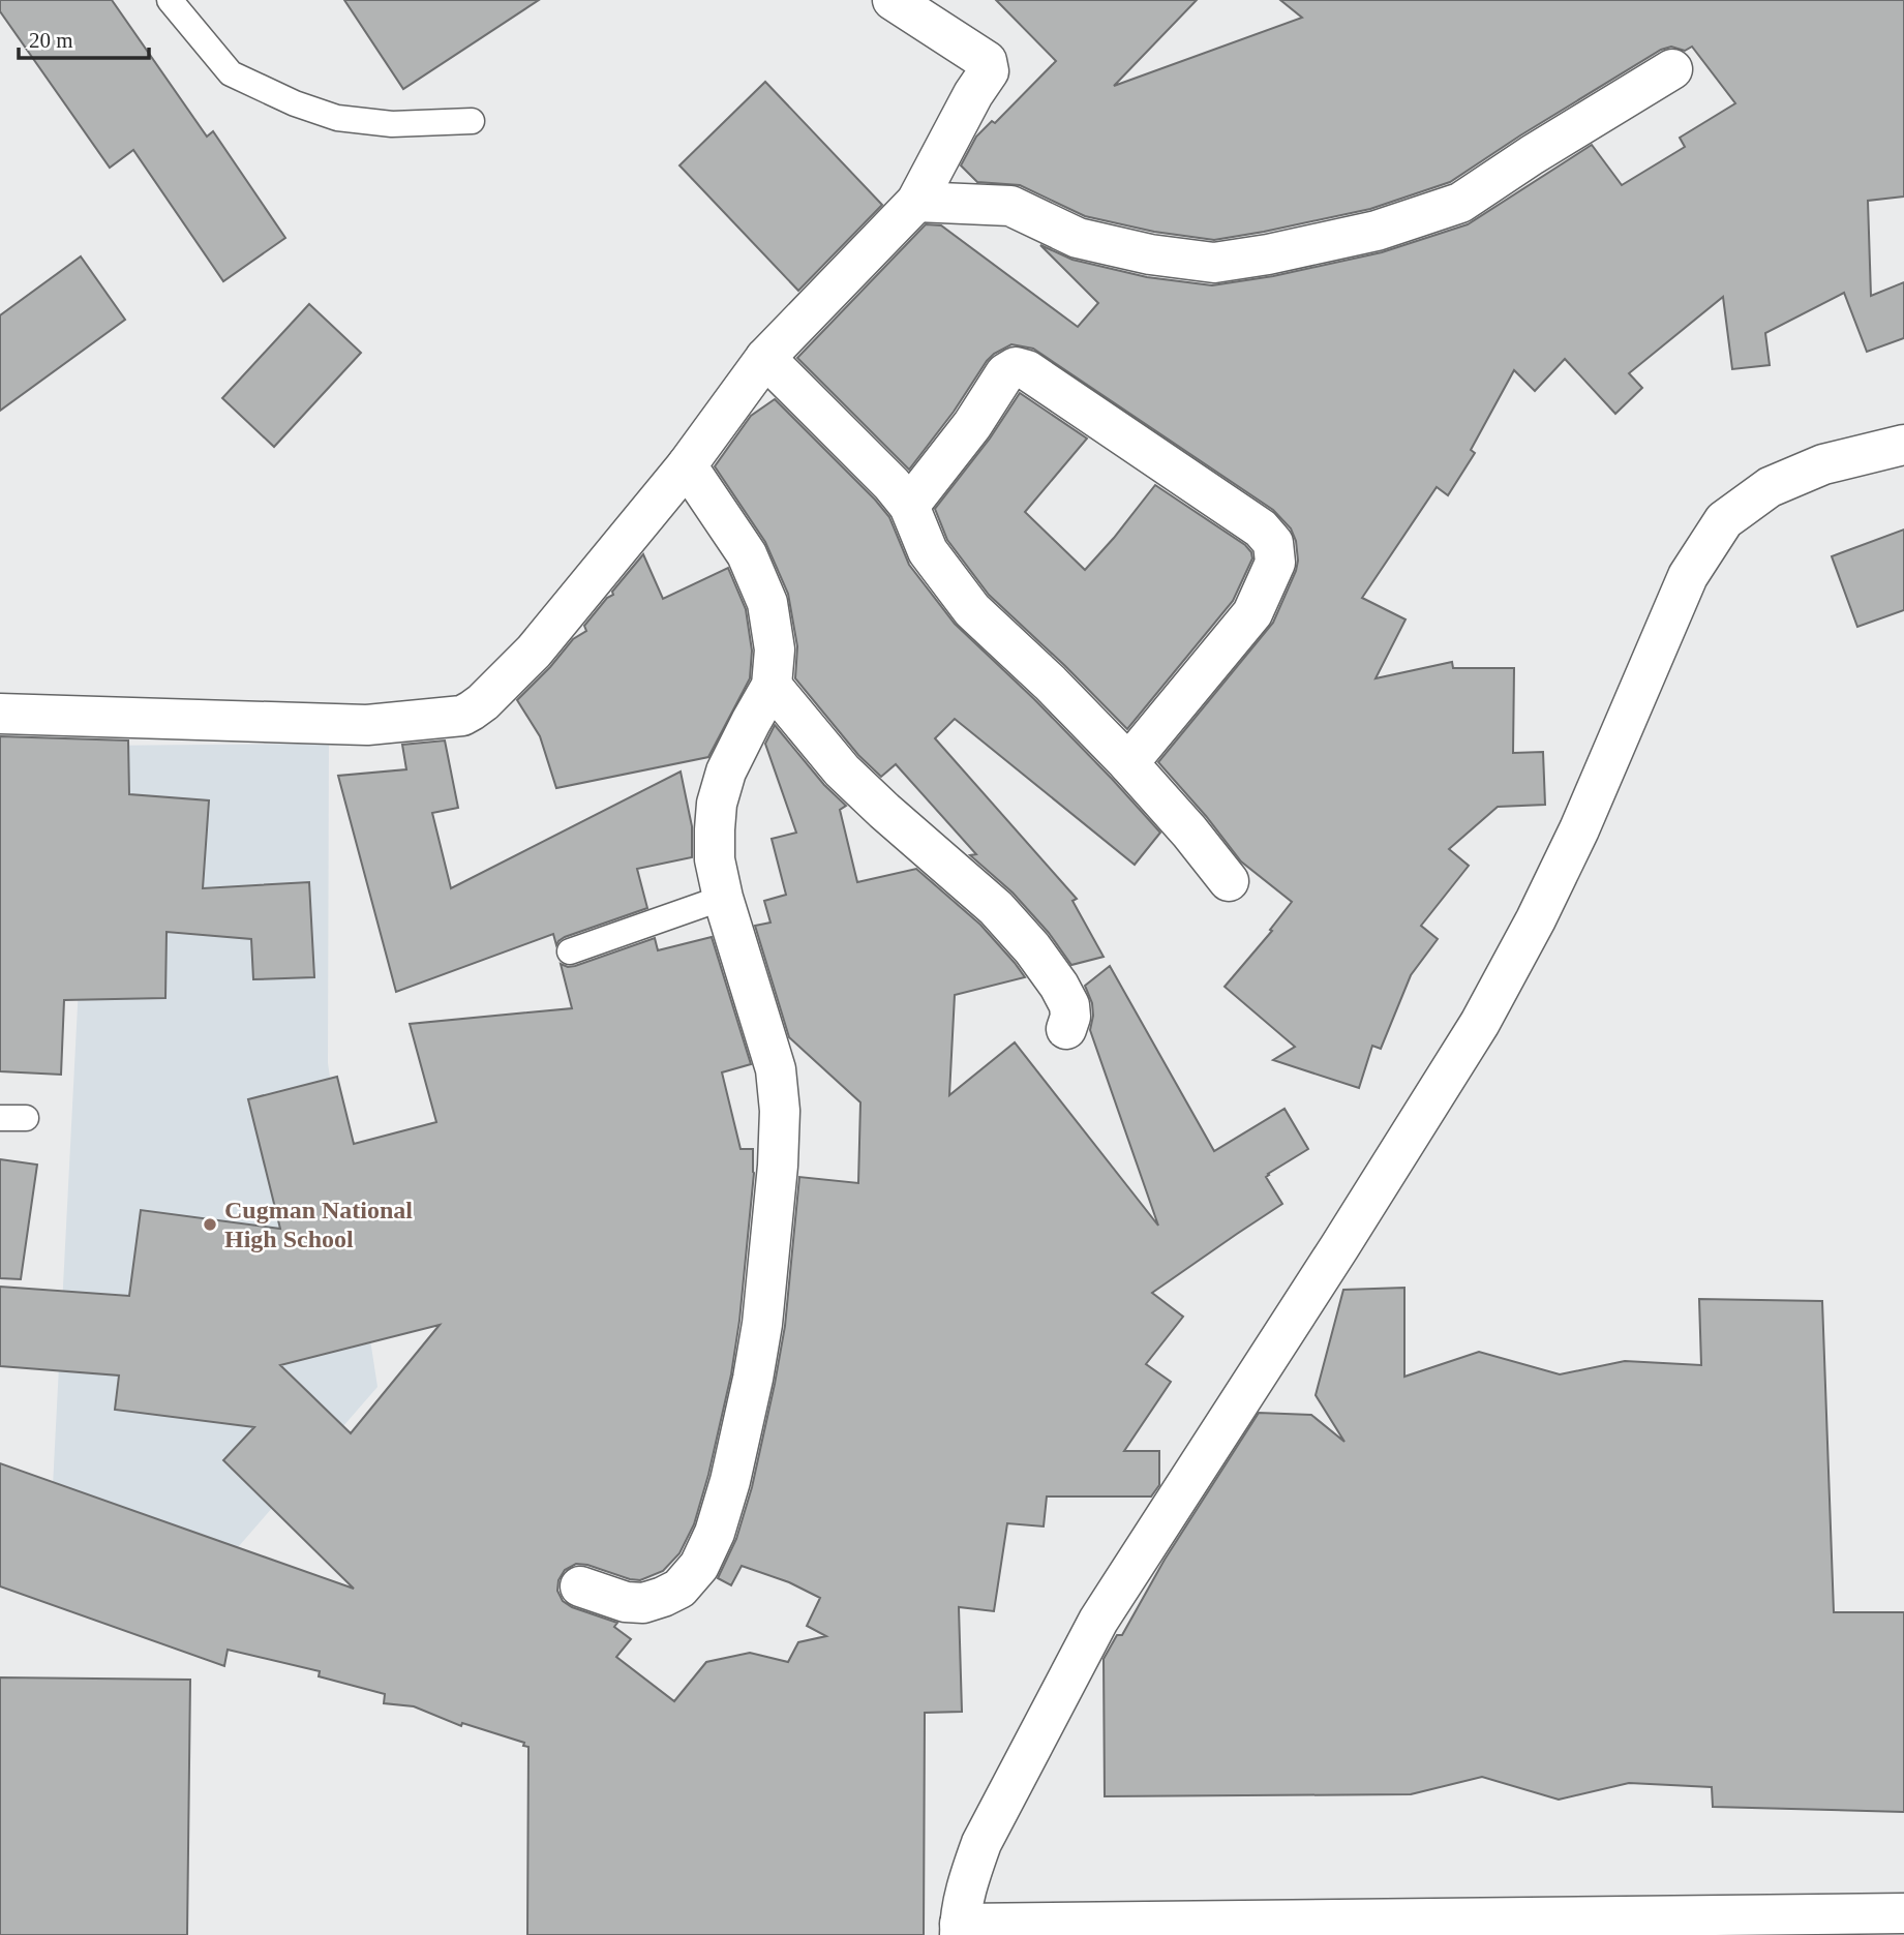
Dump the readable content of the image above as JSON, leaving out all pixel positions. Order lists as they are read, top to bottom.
{
  "places": ["Cugman National High School"],
  "scale_bar": "20 m"
}
